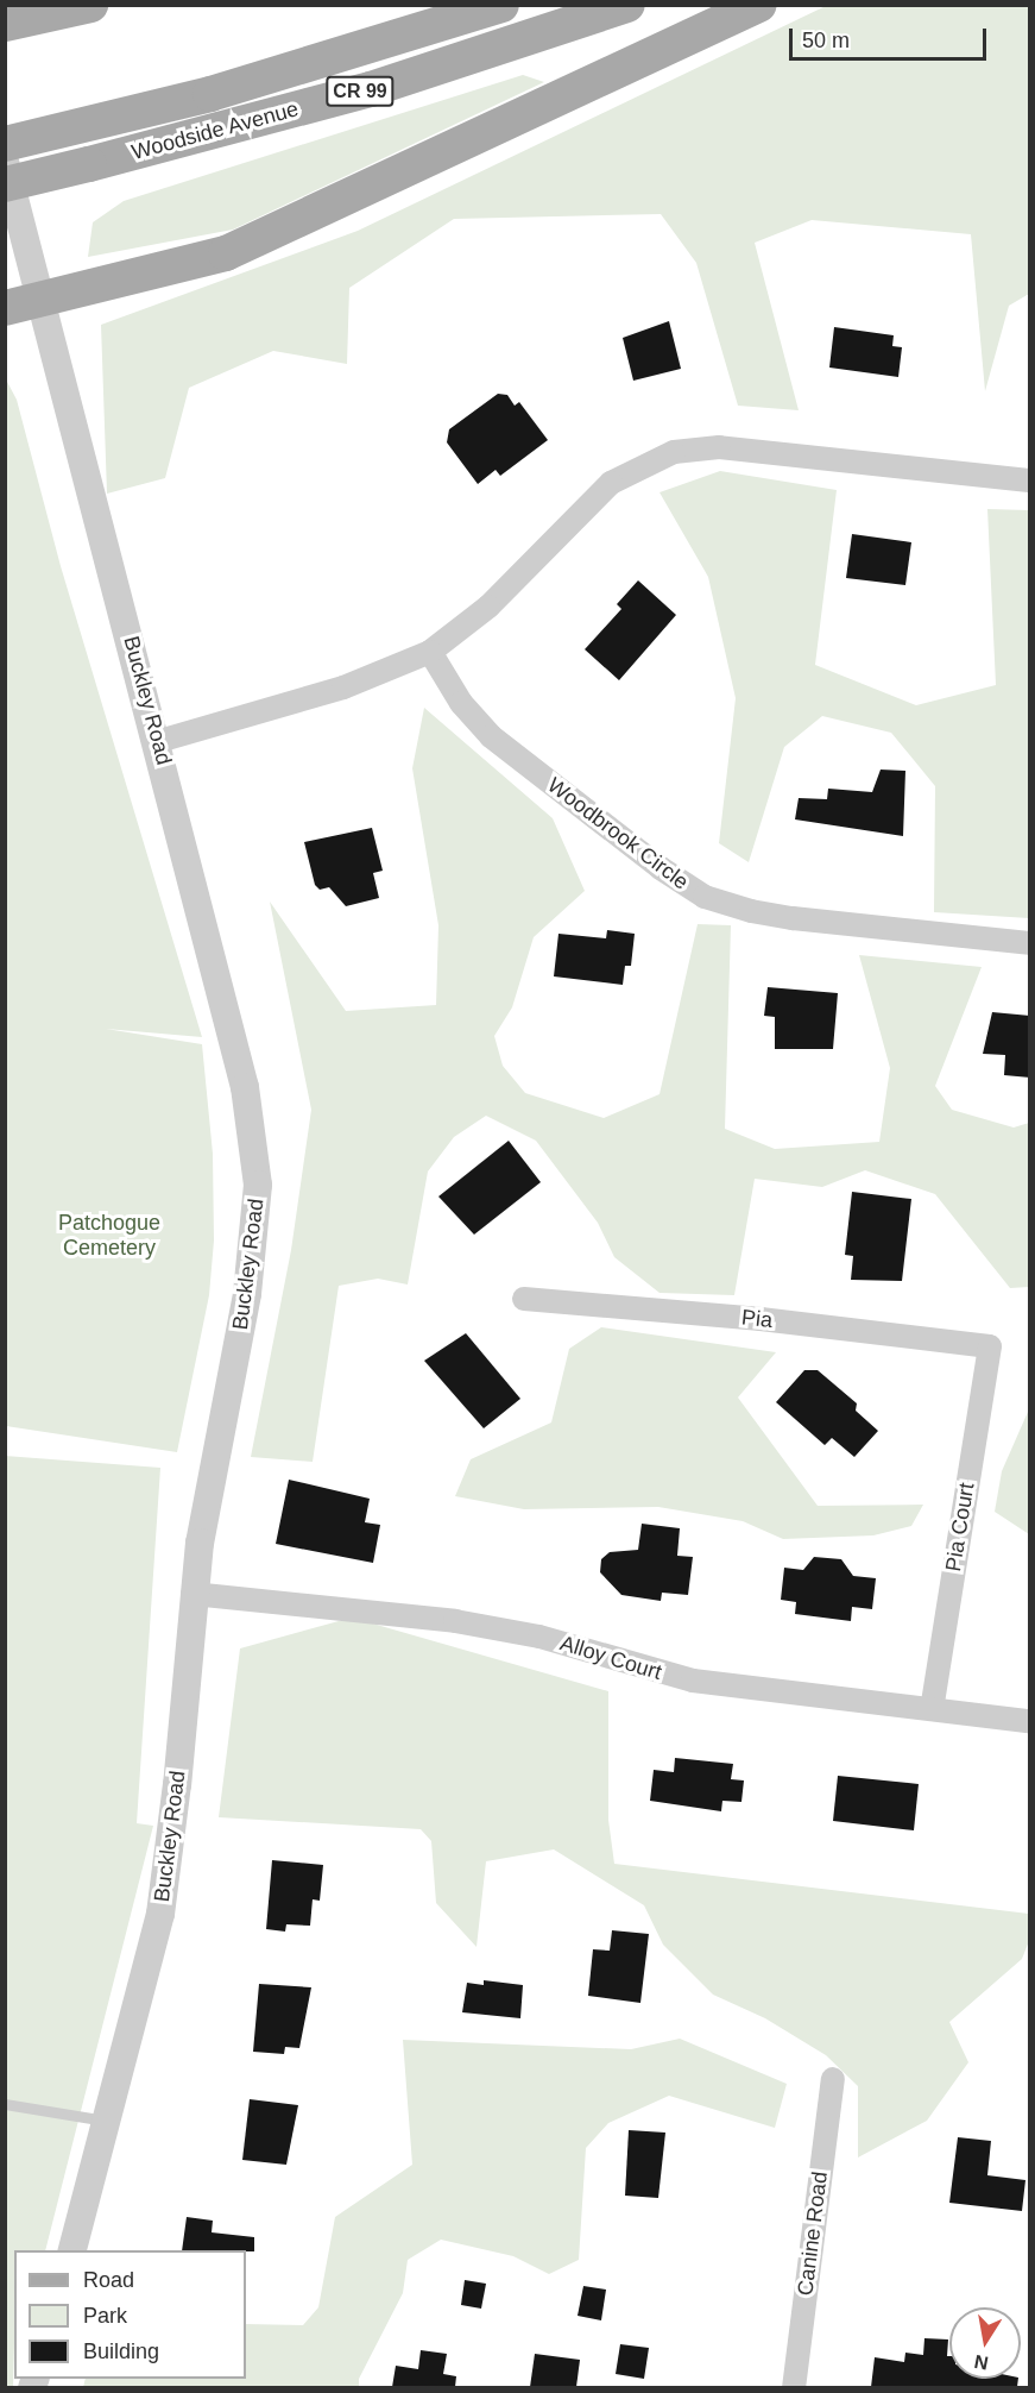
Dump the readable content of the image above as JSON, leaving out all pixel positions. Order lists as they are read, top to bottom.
{
  "streets": {
    "main road": ["CR 99", "Woodside Avenue"],
    "street": [
      "Buckley Road",
      "Woodbrook Circle",
      "Pia",
      "Pia Court",
      "Alloy Court",
      "Canine Road"
    ]
  },
  "crossings": [
    ["Buckley Road", "Alloy Court"],
    ["Pia", "Pia Court"],
    ["Pia Court", "Alloy Court"]
  ],
  "parks": ["Patchogue Cemetery"],
  "legend": ["Road", "Park", "Building"],
  "scale_bar": "50 m",
  "north": "bottom"
}
